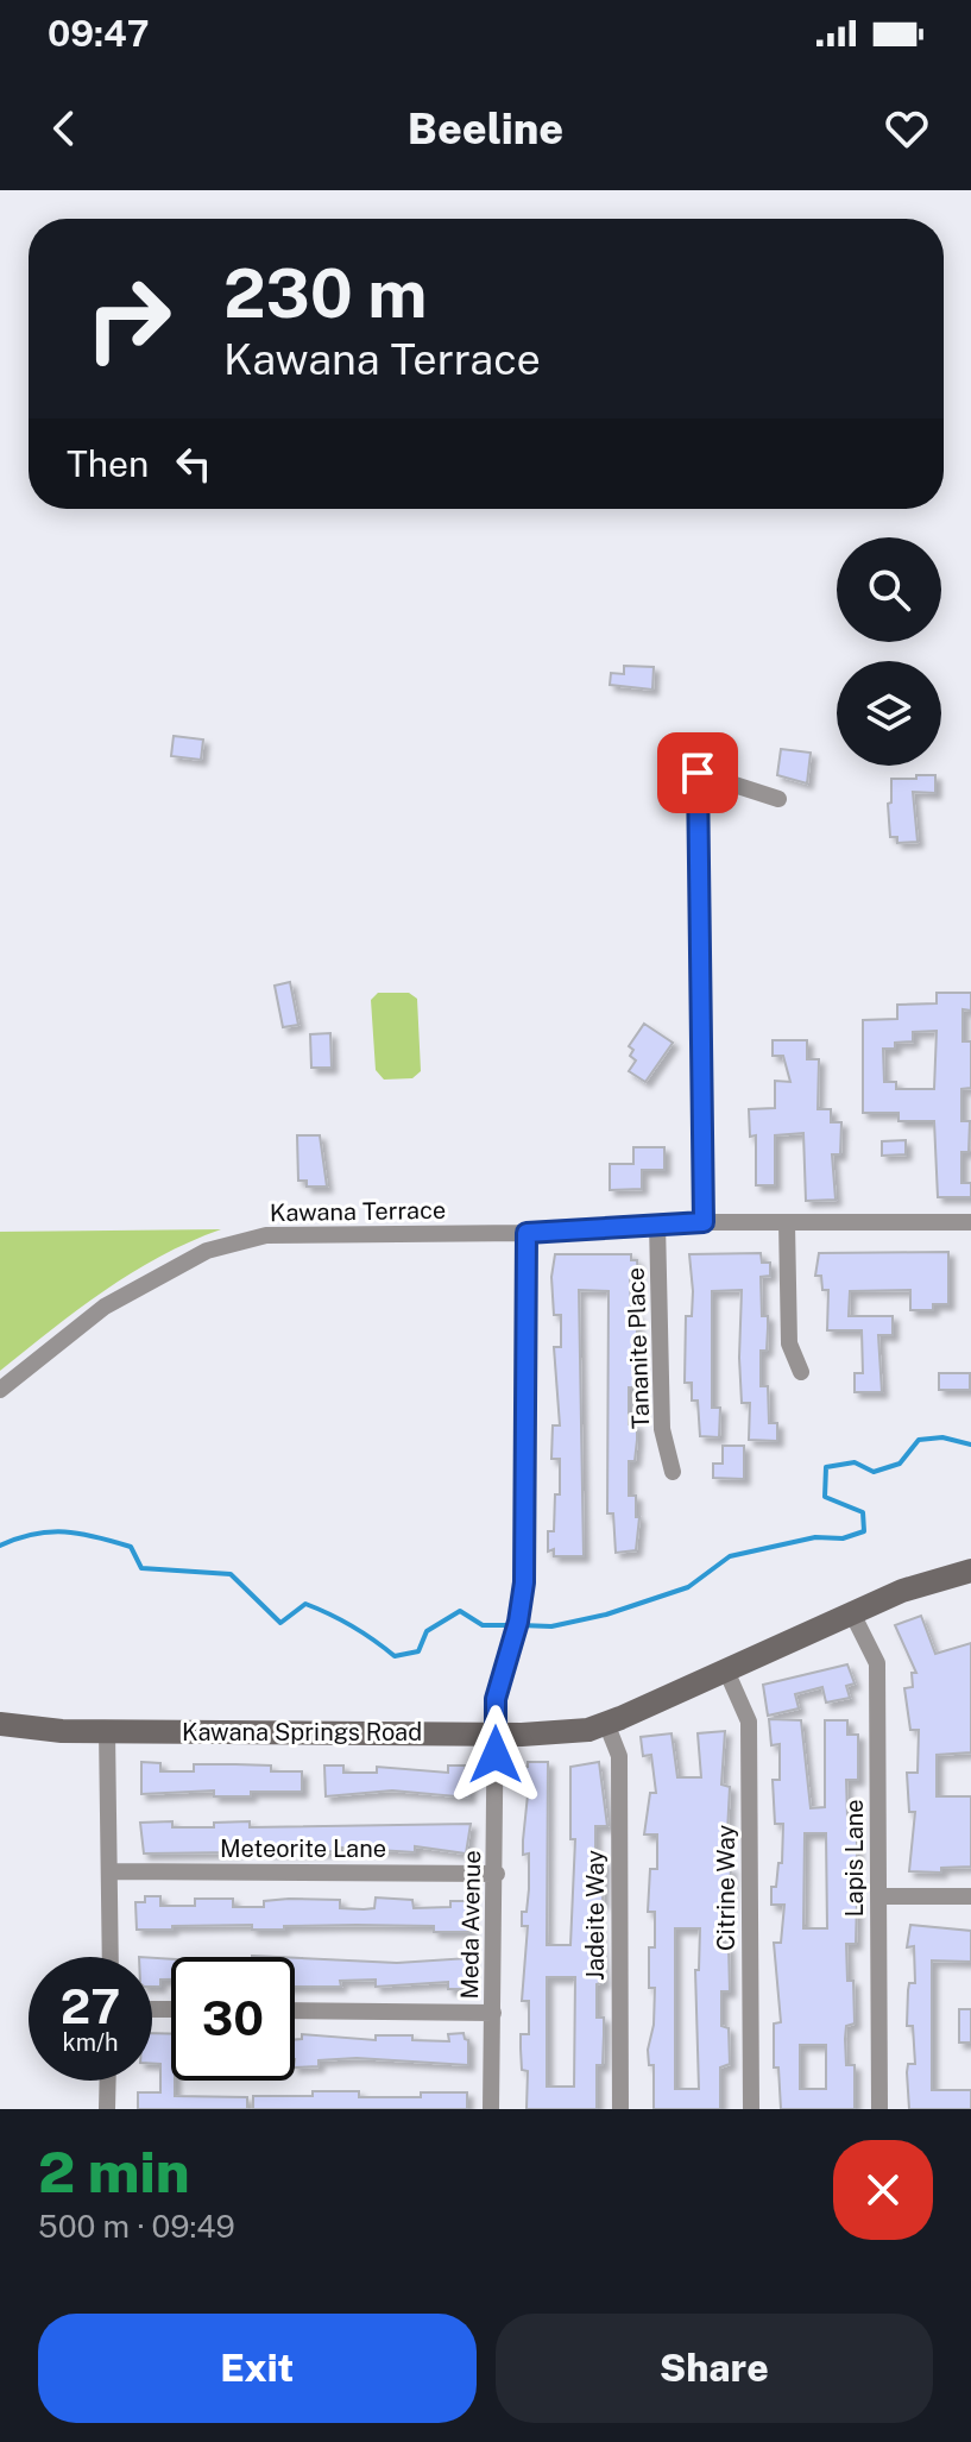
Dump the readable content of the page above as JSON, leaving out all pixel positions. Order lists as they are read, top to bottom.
{
  "streets": {
    "street": [
      "Kawana Terrace",
      "Tananite Place",
      "Kawana Springs Road",
      "Meteorite Lane",
      "Lapis Lane",
      "Citrine Way",
      "Jadeite Way",
      "Meda Avenue"
    ]
  },
  "crossings": [
    ["Kawana Terrace", "Tananite Place"],
    ["Kawana Terrace", "Meda Avenue"],
    ["Kawana Springs Road", "Lapis Lane"],
    ["Kawana Springs Road", "Citrine Way"],
    ["Kawana Springs Road", "Jadeite Way"],
    ["Kawana Springs Road", "Meda Avenue"],
    ["Meteorite Lane", "Meda Avenue"]
  ],
  "page": {
    "status": "09:47",
    "header": "Beeline",
    "turn": ["230 m", "Kawana Terrace"],
    "then": "Then",
    "speed": "27 km/h",
    "limit": "30",
    "heading": ["2 min", "500 m · 09:49"],
    "buttons": ["Exit", "Share"]
  }
}
